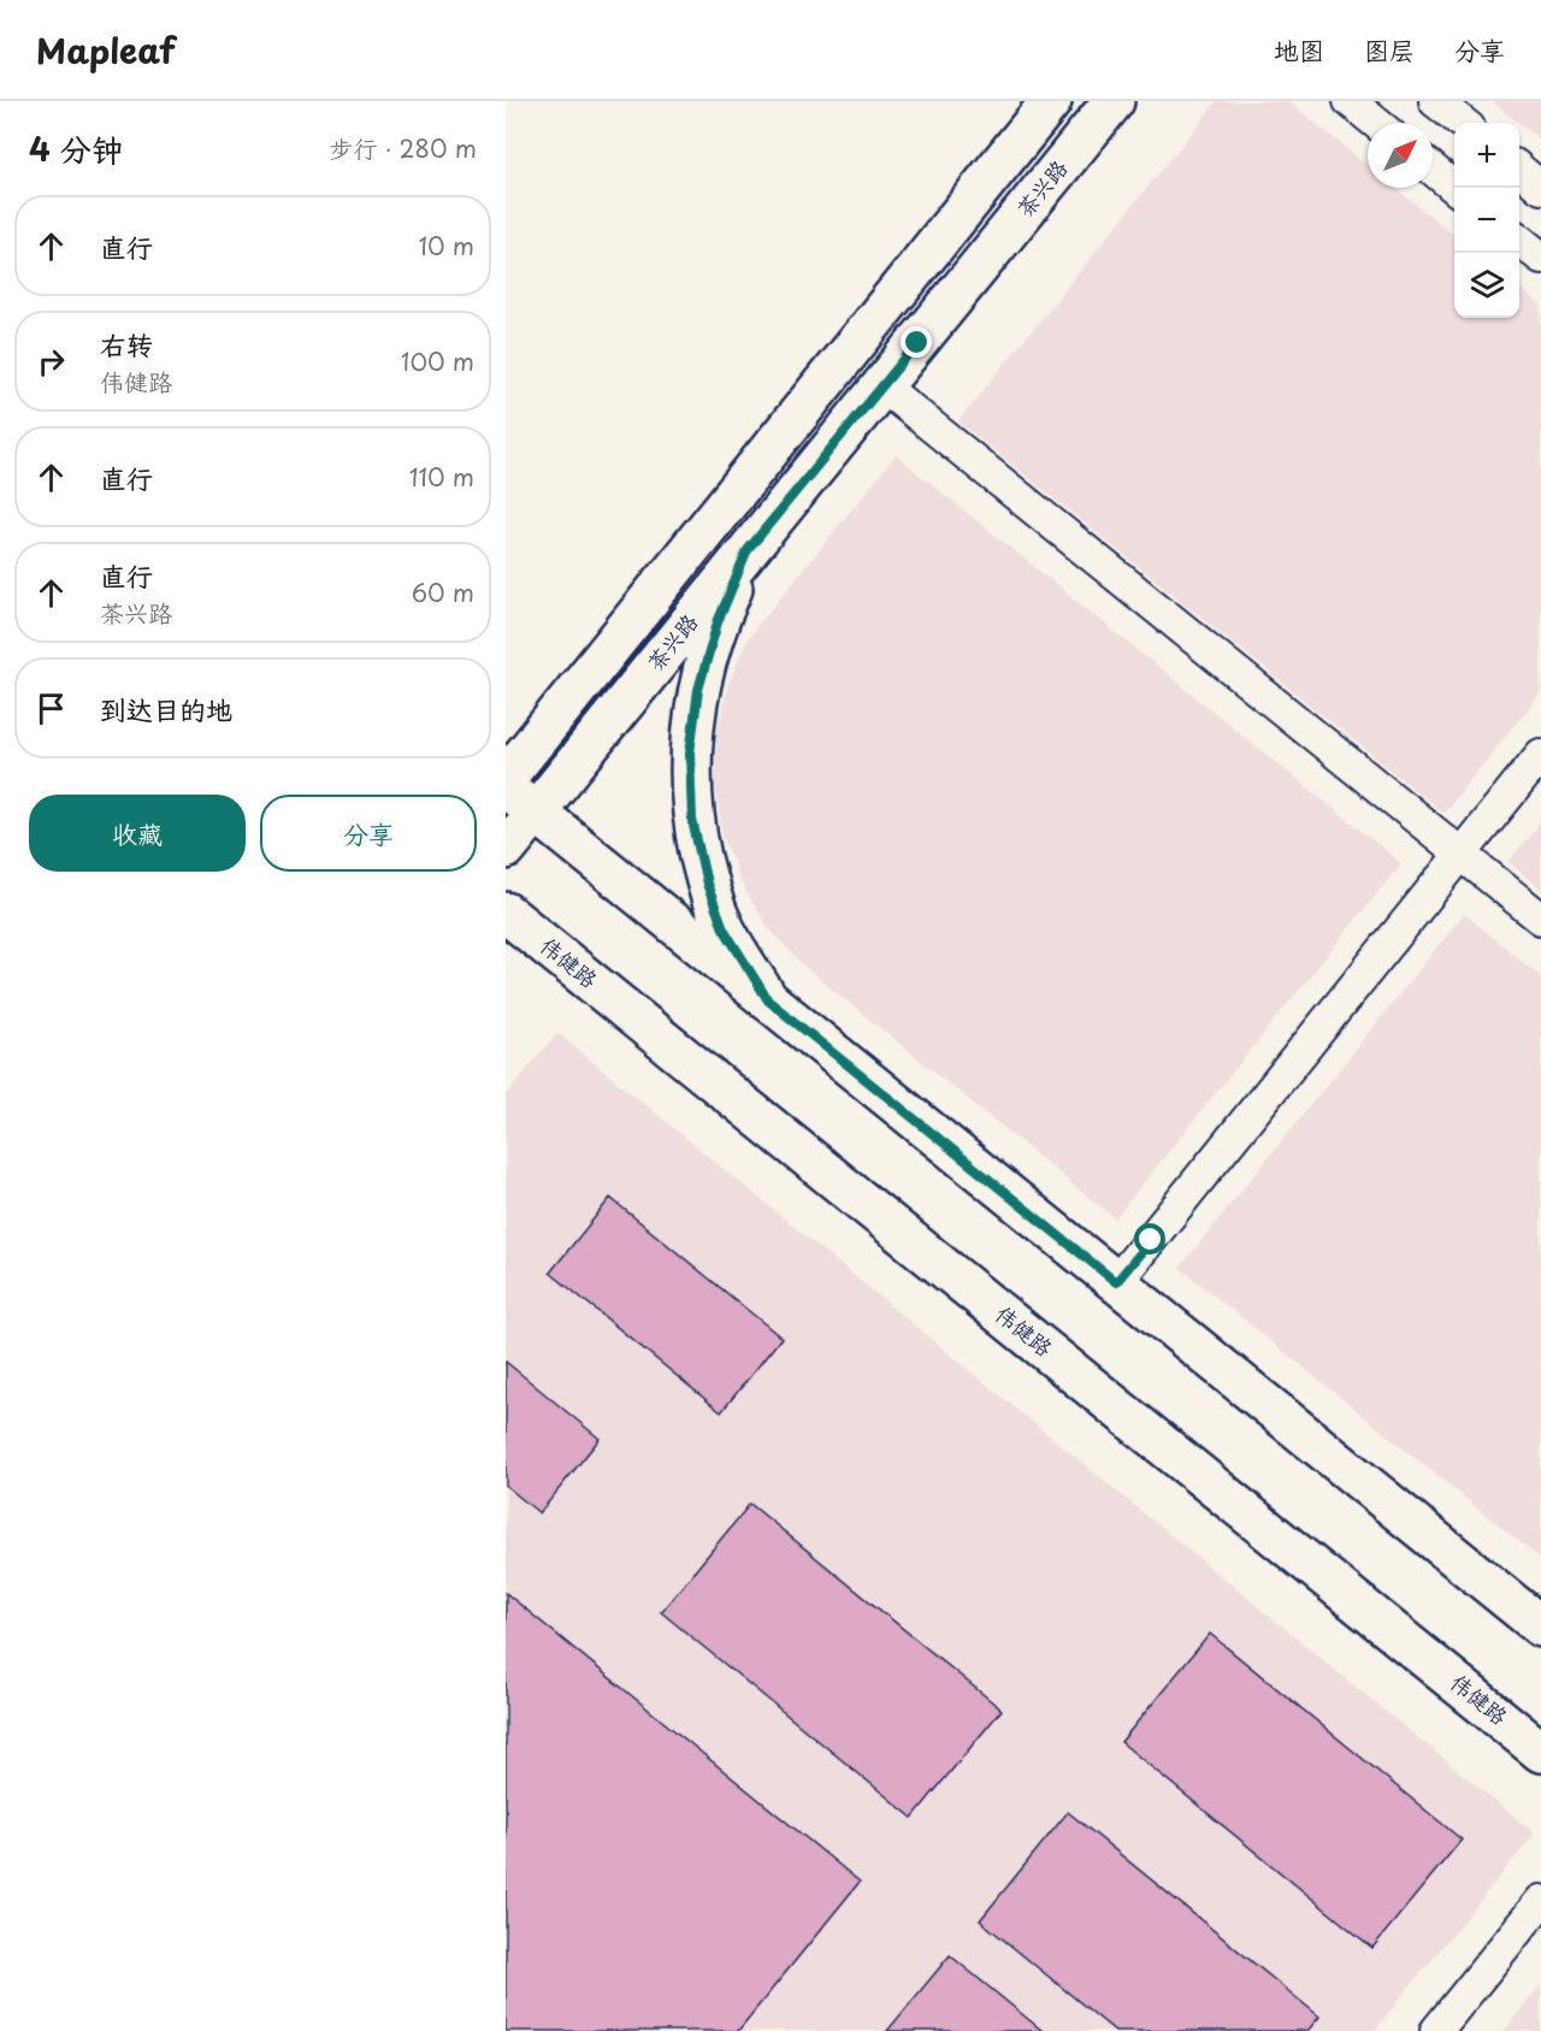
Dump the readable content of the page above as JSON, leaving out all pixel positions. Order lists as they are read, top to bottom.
{
  "streets": {
    "main road": ["茶兴路", "伟健路"]
  },
  "north": "top right",
  "page": {
    "header": "Mapleaf",
    "nav": ["地图", "图层", "分享"],
    "heading": ["4 分钟", "步行 · 280 m"],
    "map_buttons": ["+", "−"],
    "list": [
      ["直行", "10 m"],
      ["右转", "伟健路", "100 m"],
      ["直行", "110 m"],
      ["直行", "茶兴路", "60 m"],
      "到达目的地"
    ],
    "buttons": ["收藏", "分享"]
  }
}
